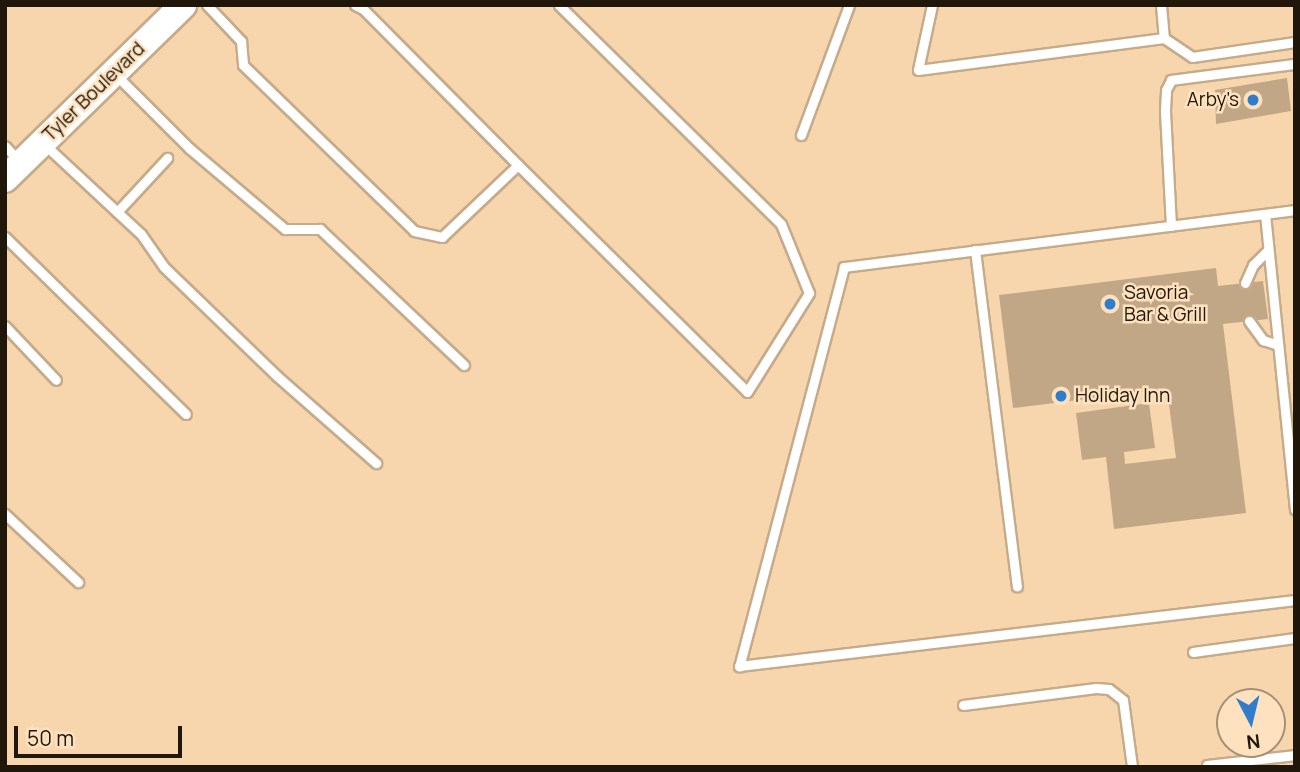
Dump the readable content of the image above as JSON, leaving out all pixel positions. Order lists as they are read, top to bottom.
{
  "streets": {
    "street": ["Tyler Boulevard"]
  },
  "places": ["Arby's", "Savoria Bar & Grill", "Holiday Inn"],
  "scale_bar": "50 m",
  "north": "bottom"
}
